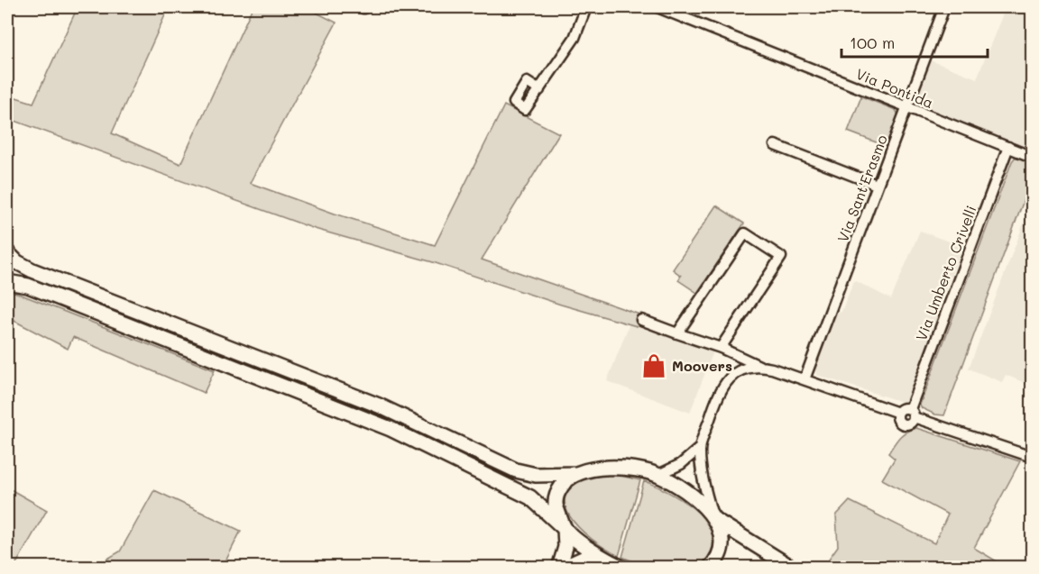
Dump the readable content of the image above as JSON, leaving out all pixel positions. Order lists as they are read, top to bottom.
{
  "streets": {
    "street": ["Via Pontida", "Via Sant'Erasmo", "Via Umberto Crivelli"]
  },
  "crossings": [
    ["Via Pontida", "Via Sant'Erasmo"],
    ["Via Pontida", "Via Umberto Crivelli"]
  ],
  "places": {
    "shop": ["Moovers"]
  },
  "scale_bar": "100 m"
}
